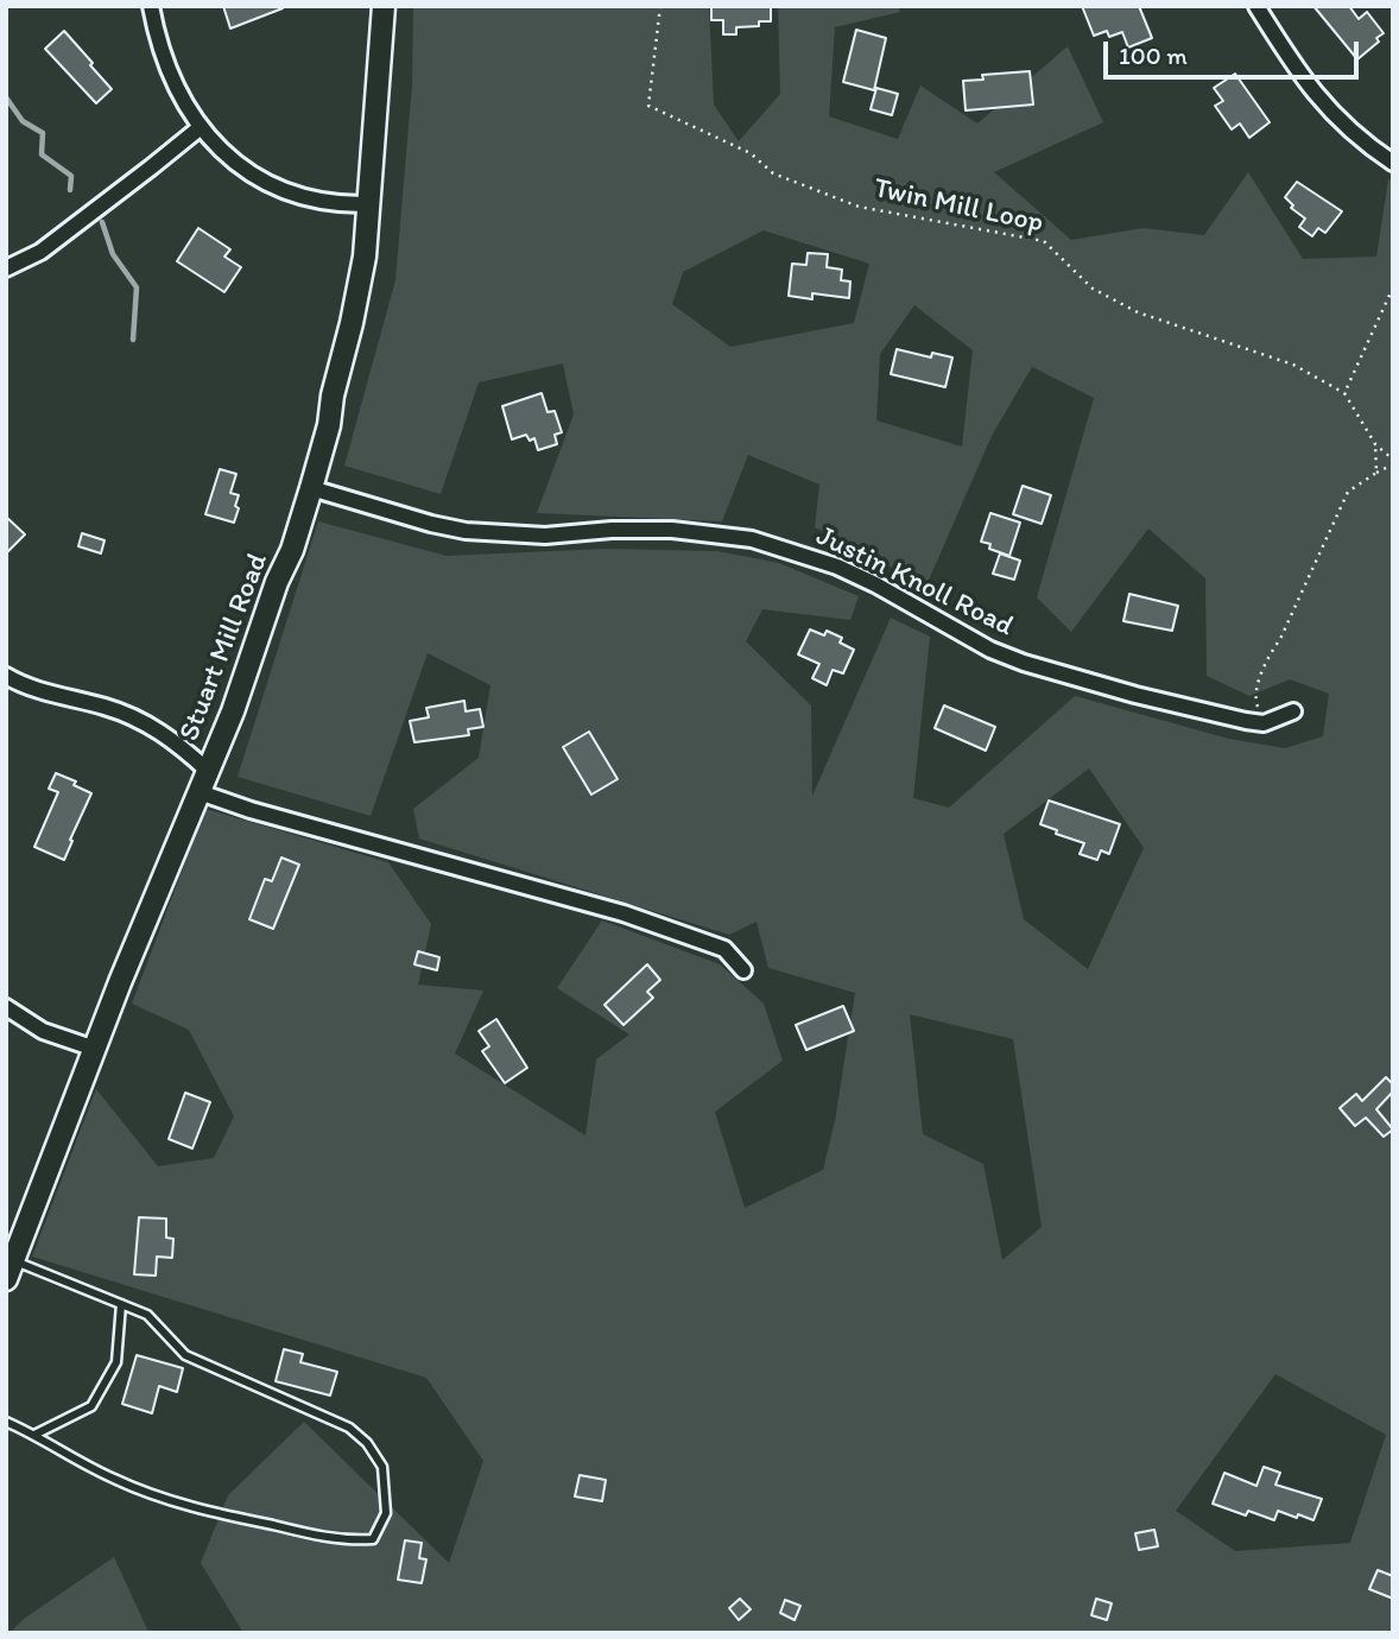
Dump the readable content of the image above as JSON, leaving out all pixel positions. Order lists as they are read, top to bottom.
{
  "streets": {
    "main road": ["Stuart Mill Road"],
    "street": ["Justin Knoll Road"],
    "path": ["Twin Mill Loop"]
  },
  "crossings": [
    ["Justin Knoll Road", "Stuart Mill Road"]
  ],
  "scale_bar": "100 m"
}
